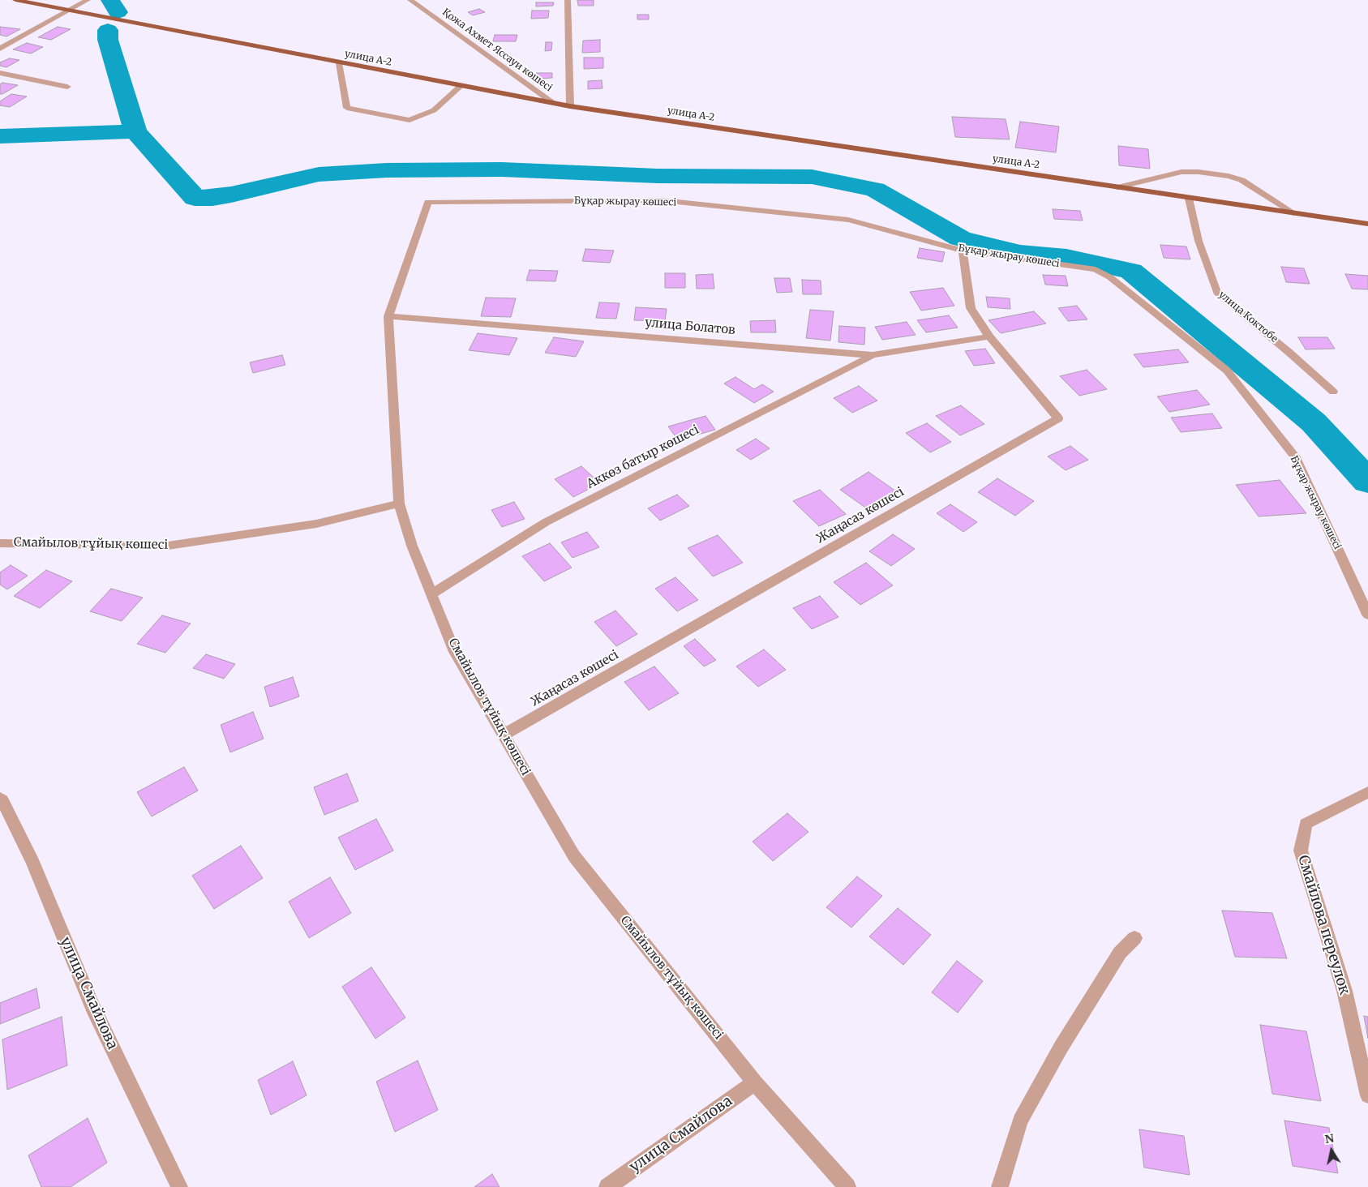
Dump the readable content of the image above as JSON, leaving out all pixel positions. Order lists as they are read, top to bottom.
{
  "streets": {
    "main road": ["улица А-2"],
    "street": [
      "Қожа Ахмет Яссауи көшесі",
      "Бұқар жырау көшесі",
      "улица Коктобе",
      "улица Болатов",
      "Аккөз батыр көшесі",
      "Жаңасаз көшесі",
      "Смайылов тұйық көшесі",
      "Смайлова переулок",
      "улица Смайлова"
    ]
  },
  "crossings": [
    ["Қожа Ахмет Яссауи көшесі", "улица А-2"],
    ["улица А-2", "улица Коктобе"],
    ["Бұқар жырау көшесі", "улица Болатов"],
    ["Бұқар жырау көшесі", "Жаңасаз көшесі"],
    ["улица Болатов", "Аккөз батыр көшесі"],
    ["улица Болатов", "Жаңасаз көшесі"],
    ["Аккөз батыр көшесі", "Смайылов тұйық көшесі"],
    ["Жаңасаз көшесі", "Смайылов тұйық көшесі"],
    ["Смайылов тұйық көшесі", "улица Смайлова"]
  ],
  "north": "top"
}
